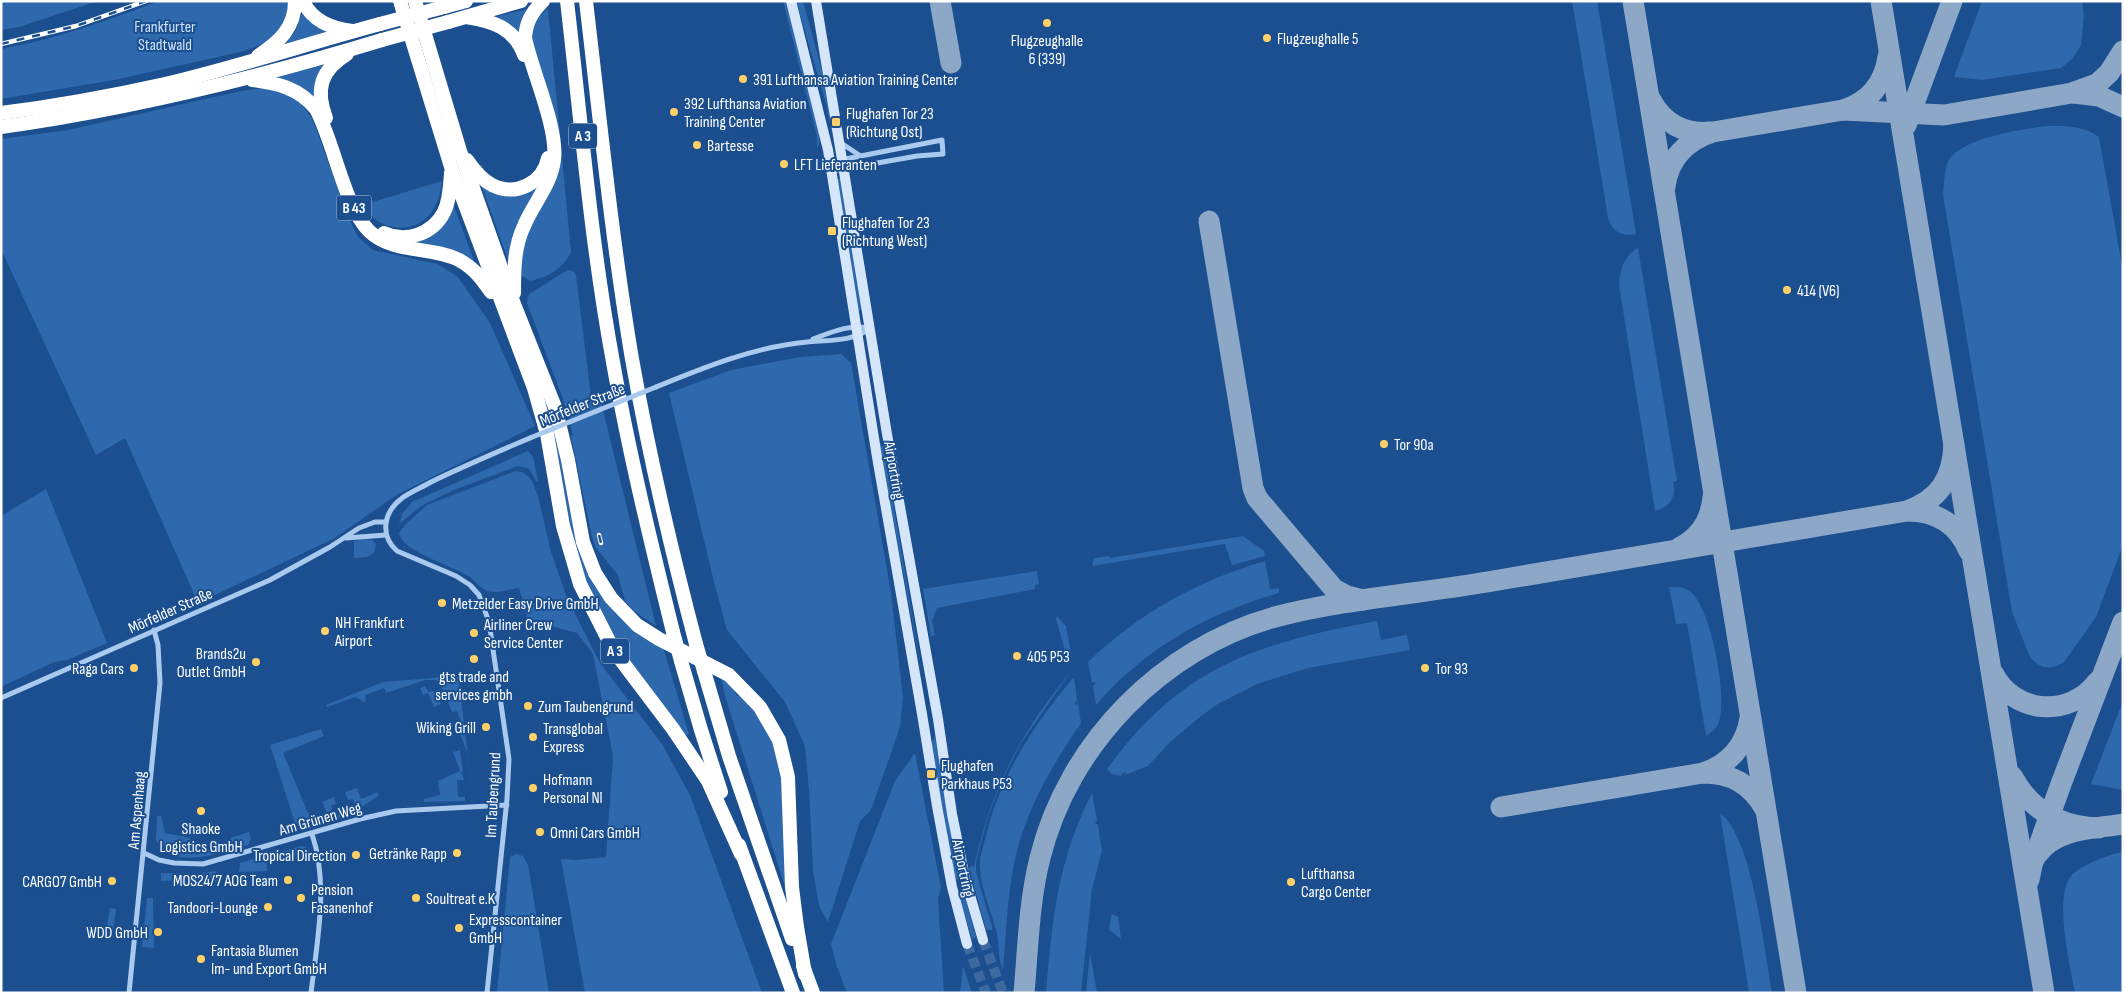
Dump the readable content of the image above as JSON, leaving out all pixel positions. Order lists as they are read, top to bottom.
{
  "streets": {
    "highway": ["A 3", "B 43"],
    "street": [
      "Mörfelder Straße",
      "Airportring",
      "Im Taubengrund",
      "Am Aspenhaag",
      "Am Grünen Weg"
    ]
  },
  "crossings": [
    ["A 3", "B 43"],
    ["Mörfelder Straße", "Airportring"],
    ["Mörfelder Straße", "Im Taubengrund"],
    ["Mörfelder Straße", "Am Aspenhaag"],
    ["Im Taubengrund", "Am Grünen Weg"],
    ["Am Aspenhaag", "Am Grünen Weg"]
  ],
  "parks": ["Frankfurter Stadtwald"],
  "places": {
    "other": [
      "Flugzeughalle 6 (339)",
      "Flugzeughalle 5",
      "391 Lufthansa Aviation Training Center",
      "392 Lufthansa Aviation Training Center",
      "Bartesse",
      "LFT Lieferanten",
      "414 (V6)",
      "Tor 90a",
      "Metzelder Easy Drive GmbH",
      "NH Frankfurt Airport",
      "Airliner Crew Service Center",
      "405 P53",
      "gts trade and services gmbh",
      "Brands2u Outlet GmbH",
      "Raga Cars",
      "Tor 93",
      "Zum Taubengrund",
      "Wiking Grill",
      "Transglobal Express",
      "Hofmann Personal Nl",
      "Shaoke Logistics GmbH",
      "Omni Cars GmbH",
      "Getränke Rapp",
      "Tropical Direction",
      "MOS24/7 AOG Team",
      "CARGO7 GmbH",
      "Lufthansa Cargo Center",
      "Pension Fasanenhof",
      "Soultreat e.K",
      "Tandoori-Lounge",
      "Expresscontainer GmbH",
      "WDD GmbH",
      "Fantasia Blumen Im- und Export GmbH"
    ],
    "transit": ["Flughafen Tor 23 (Richtung Ost)", "Flughafen Tor 23 (Richtung West)", "Flughafen Parkhaus P53"]
  }
}
